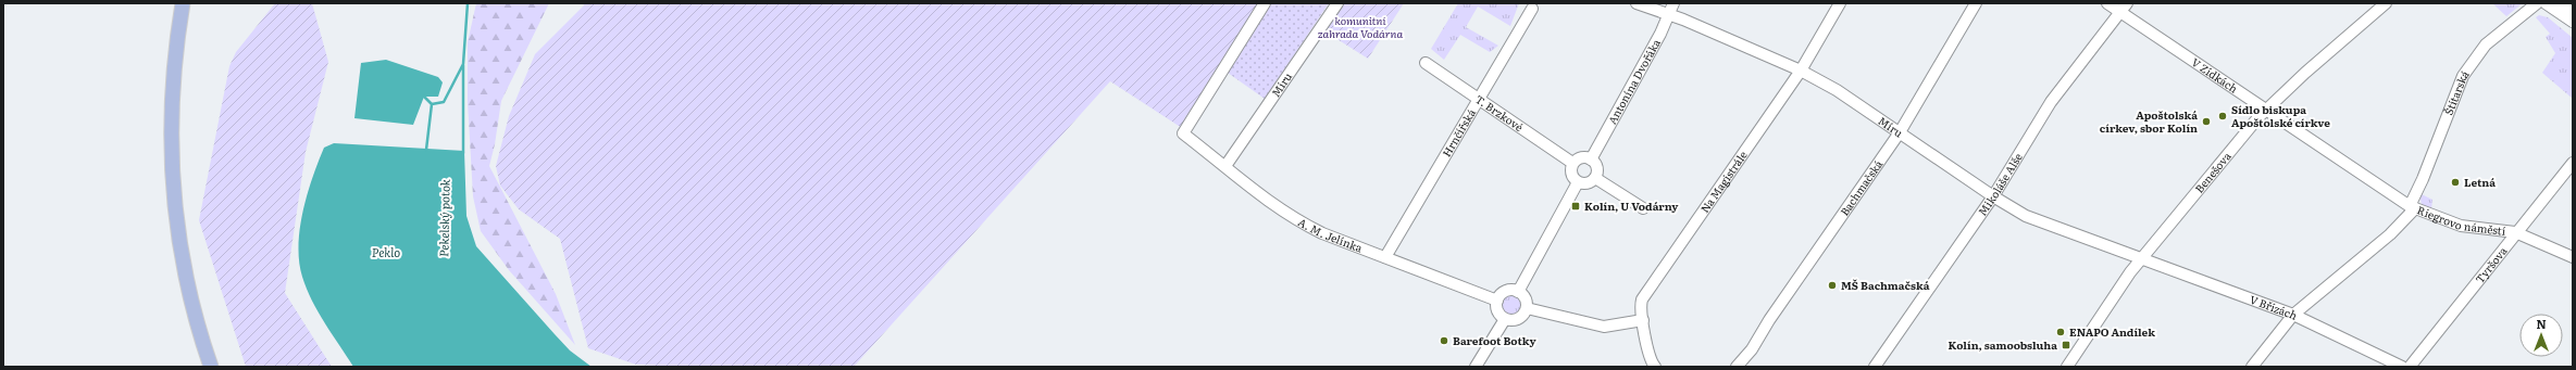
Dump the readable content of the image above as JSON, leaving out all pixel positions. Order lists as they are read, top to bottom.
{
  "streets": {
    "street": [
      "V Zídkách",
      "Antonína Dvořáka",
      "Míru",
      "Štítarská",
      "T. Brzkové",
      "Hrnčířská",
      "Benešova",
      "Na Magistrále",
      "Mikoláše Alše",
      "Bachmačská",
      "Riegrovo náměstí",
      "A. M. Jelínka",
      "Tyršova",
      "V Břízách"
    ]
  },
  "crossings": [
    ["V Zídkách", "Štítarská"],
    ["V Zídkách", "Benešova"],
    ["V Zídkách", "Mikoláše Alše"],
    ["V Zídkách", "Riegrovo náměstí"],
    ["Antonína Dvořáka", "Míru"],
    ["Antonína Dvořáka", "T. Brzkové"],
    ["Míru", "Benešova"],
    ["Míru", "Na Magistrále"],
    ["Míru", "Mikoláše Alše"],
    ["Míru", "Bachmačská"],
    ["Míru", "A. M. Jelínka"],
    ["Míru", "V Břízách"],
    ["Štítarská", "Riegrovo náměstí"],
    ["Štítarská", "V Břízách"],
    ["T. Brzkové", "Hrnčířská"],
    ["Hrnčířská", "A. M. Jelínka"],
    ["Benešova", "V Břízách"],
    ["Riegrovo náměstí", "Tyršova"]
  ],
  "water": ["Pekelský potok", "Peklo"],
  "parks": ["komunitní zahrada Vodárna"],
  "places": {
    "other": [
      "Sídlo biskupa Apoštolské církve",
      "Apoštolská církev, sbor Kolín",
      "Letná",
      "MŠ Bachmačská",
      "ENAPO Andílek",
      "Barefoot Botky"
    ],
    "transit": ["Kolín, U Vodárny", "Kolín, samoobsluha"]
  },
  "north": "top"
}
